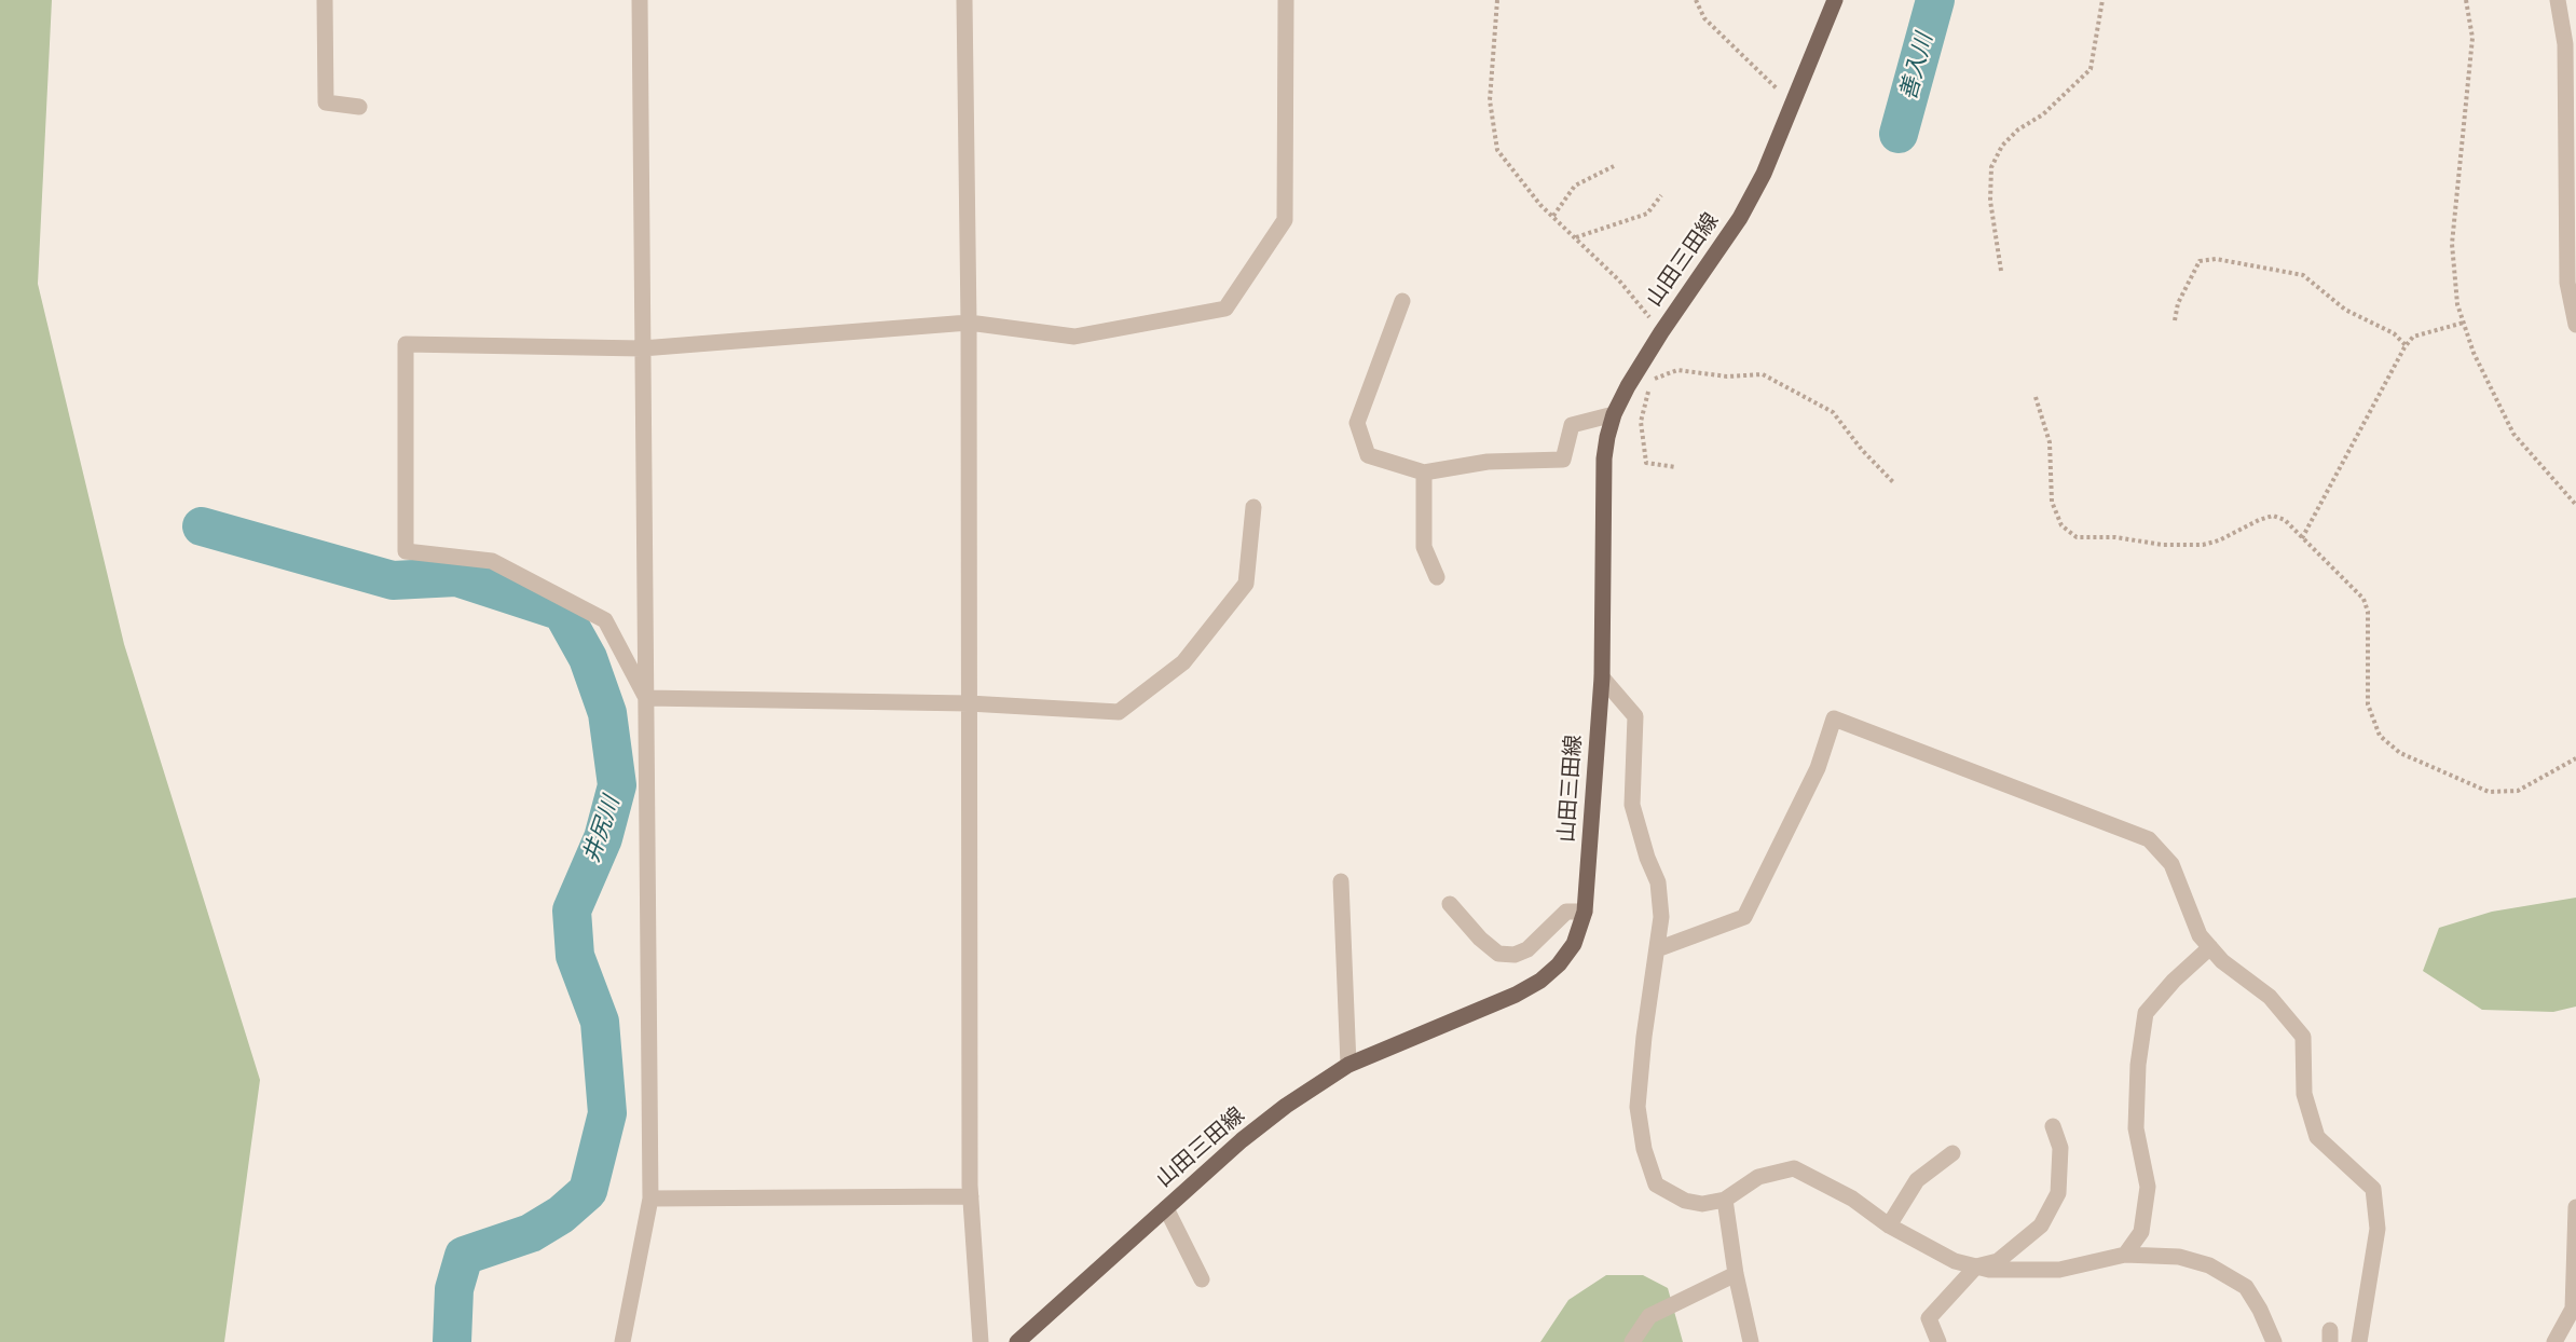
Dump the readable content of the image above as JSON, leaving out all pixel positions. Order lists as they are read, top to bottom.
{
  "streets": {
    "main road": ["山田三田線"]
  },
  "water": ["善入川", "井尻川"]
}
